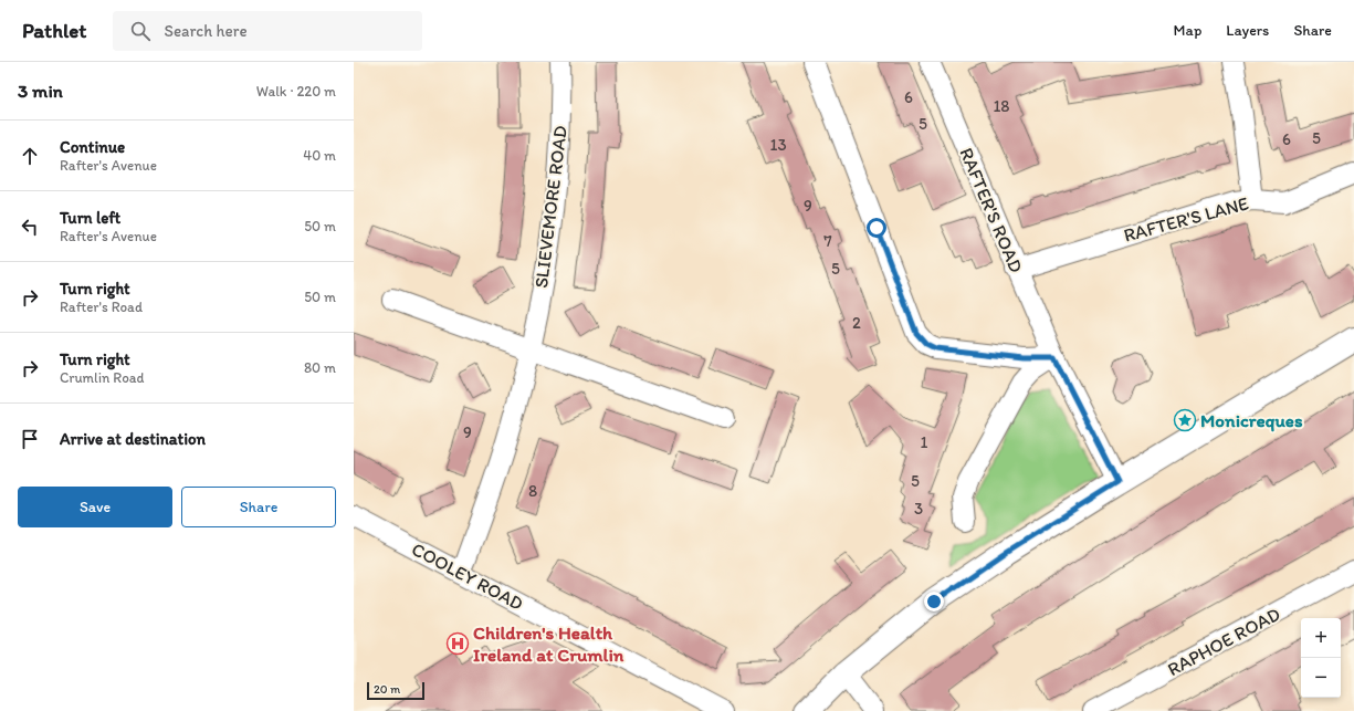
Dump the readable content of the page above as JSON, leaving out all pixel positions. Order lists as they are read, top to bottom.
{
  "streets": {
    "street": [
      "SLIEVEMORE ROAD",
      "RAFTER'S ROAD",
      "RAFTER'S LANE",
      "COOLEY ROAD",
      "RAPHOE ROAD"
    ]
  },
  "crossings": [
    ["SLIEVEMORE ROAD", "COOLEY ROAD"],
    ["RAFTER'S ROAD", "RAFTER'S LANE"]
  ],
  "places": {
    "place": ["Monicreques"],
    "hospital": ["Children's Health Ireland at Crumlin"]
  },
  "house_numbers": [
    "6",
    "18",
    "5",
    "5",
    "6",
    "13",
    "9",
    "7",
    "5",
    "2",
    "9",
    "1",
    "5",
    "8",
    "3"
  ],
  "scale_bar": "20 m",
  "page": {
    "header": "Pathlet",
    "search": "Search here",
    "nav": ["Map", "Layers", "Share"],
    "heading": ["3 min", "Walk · 220 m"],
    "list": [
      ["Continue", "Rafter's Avenue", "40 m"],
      ["Turn left", "Rafter's Avenue", "50 m"],
      ["Turn right", "Rafter's Road", "50 m"],
      ["Turn right", "Crumlin Road", "80 m"],
      "Arrive at destination"
    ],
    "buttons": ["Save", "Share"],
    "map_buttons": ["+", "−"],
    "scale": "20 m"
  }
}
